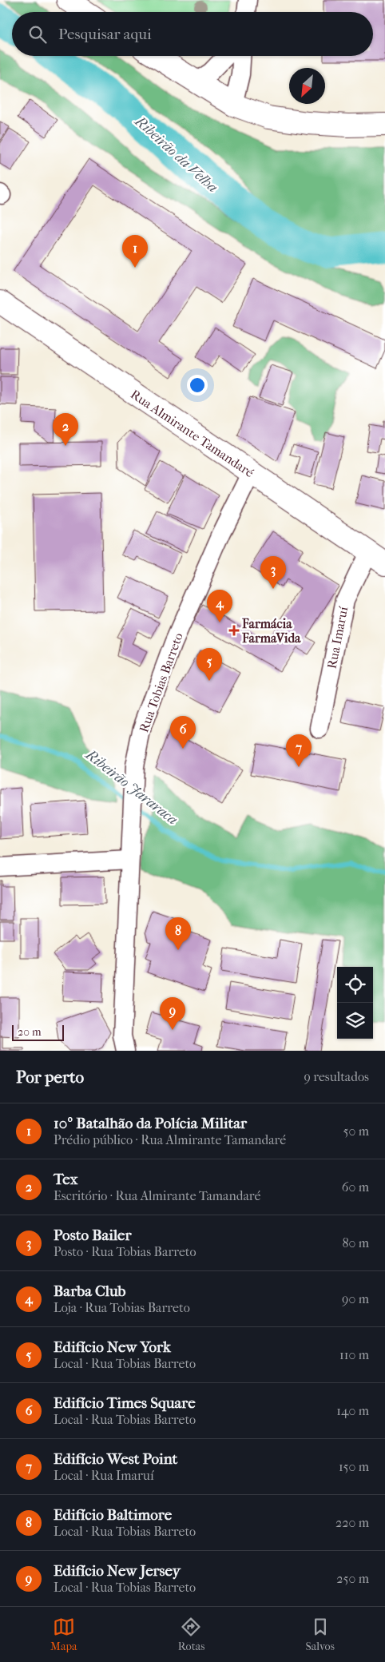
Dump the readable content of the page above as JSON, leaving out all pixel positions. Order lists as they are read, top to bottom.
{
  "streets": {
    "main road": ["Rua Almirante Tamandaré"],
    "street": ["Rua Imaruí", "Rua Tobias Barreto"]
  },
  "crossings": [
    ["Rua Almirante Tamandaré", "Rua Imaruí"],
    ["Rua Almirante Tamandaré", "Rua Tobias Barreto"]
  ],
  "water": ["Ribeirão da Velha", "Ribeirão Jararaca"],
  "places": {
    "health": ["Farmácia FarmaVida"]
  },
  "scale_bar": "20 m",
  "north": "bottom left",
  "page": {
    "search": "Pesquisar aqui",
    "pins": [
      "1",
      "2",
      "3",
      "4",
      "5",
      "6",
      "7",
      "8",
      "9"
    ],
    "scale": "20 m",
    "heading": ["Por perto", "9 resultados"],
    "list": [
      {
        "mark": "1",
        "name": "10º Batalhão da Polícia Militar",
        "note": "Prédio público · Rua Almirante Tamandaré",
        "value": "50 m"
      },
      {
        "mark": "2",
        "name": "Tex",
        "note": "Escritório · Rua Almirante Tamandaré",
        "value": "60 m"
      },
      {
        "mark": "3",
        "name": "Posto Bailer",
        "note": "Posto · Rua Tobias Barreto",
        "value": "80 m"
      },
      {
        "mark": "4",
        "name": "Barba Club",
        "note": "Loja · Rua Tobias Barreto",
        "value": "90 m"
      },
      {
        "mark": "5",
        "name": "Edifício New York",
        "note": "Local · Rua Tobias Barreto",
        "value": "110 m"
      },
      {
        "mark": "6",
        "name": "Edifício Times Square",
        "note": "Local · Rua Tobias Barreto",
        "value": "140 m"
      },
      {
        "mark": "7",
        "name": "Edifício West Point",
        "note": "Local · Rua Imaruí",
        "value": "150 m"
      },
      {
        "mark": "8",
        "name": "Edifício Baltimore",
        "note": "Local · Rua Tobias Barreto",
        "value": "220 m"
      },
      {
        "mark": "9",
        "name": "Edifício New Jersey",
        "note": "Local · Rua Tobias Barreto",
        "value": "250 m"
      }
    ],
    "nav": ["Mapa", "Rotas", "Salvos"]
  }
}
